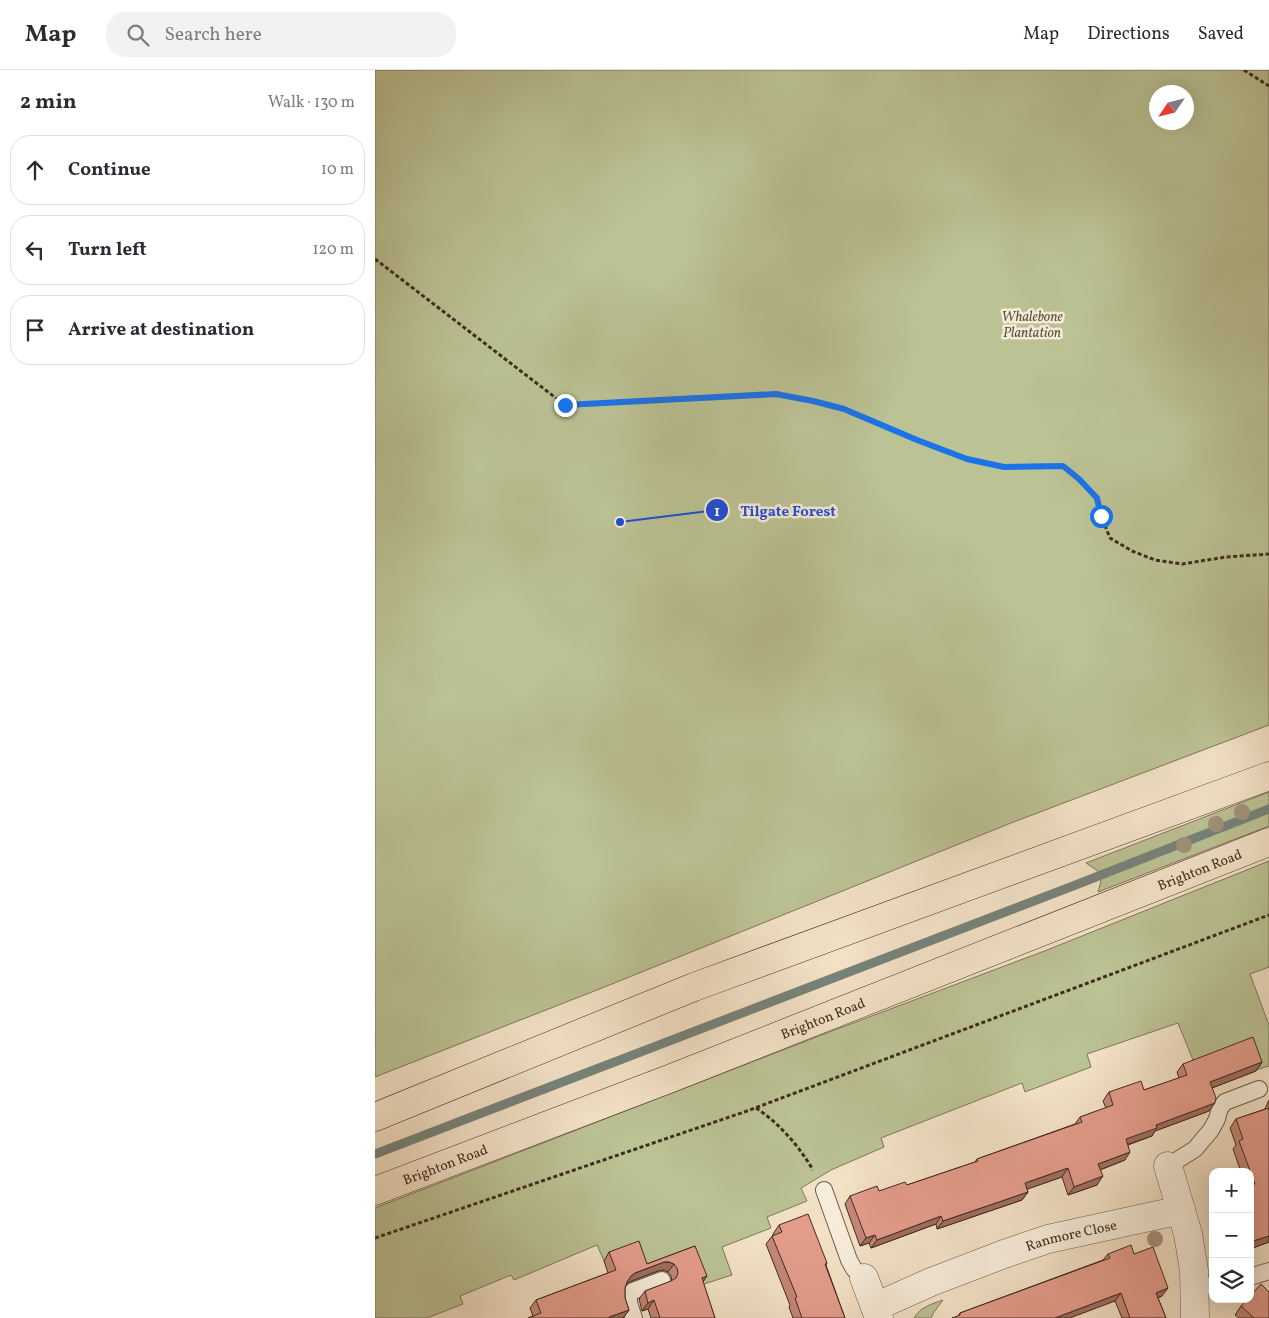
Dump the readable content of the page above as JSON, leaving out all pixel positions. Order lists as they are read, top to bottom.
{
  "streets": {
    "main road": ["Brighton Road"],
    "street": ["Ranmore Close"]
  },
  "parks": ["Whalebone Plantation"],
  "places": ["Tilgate Forest"],
  "north": "bottom left",
  "page": {
    "header": "Map",
    "search": "Search here",
    "nav": ["Map", "Directions", "Saved"],
    "heading": ["2 min", "Walk · 130 m"],
    "list": [
      ["Continue", "10 m"],
      ["Turn left", "120 m"],
      "Arrive at destination"
    ],
    "map_buttons": ["+", "−"]
  }
}
